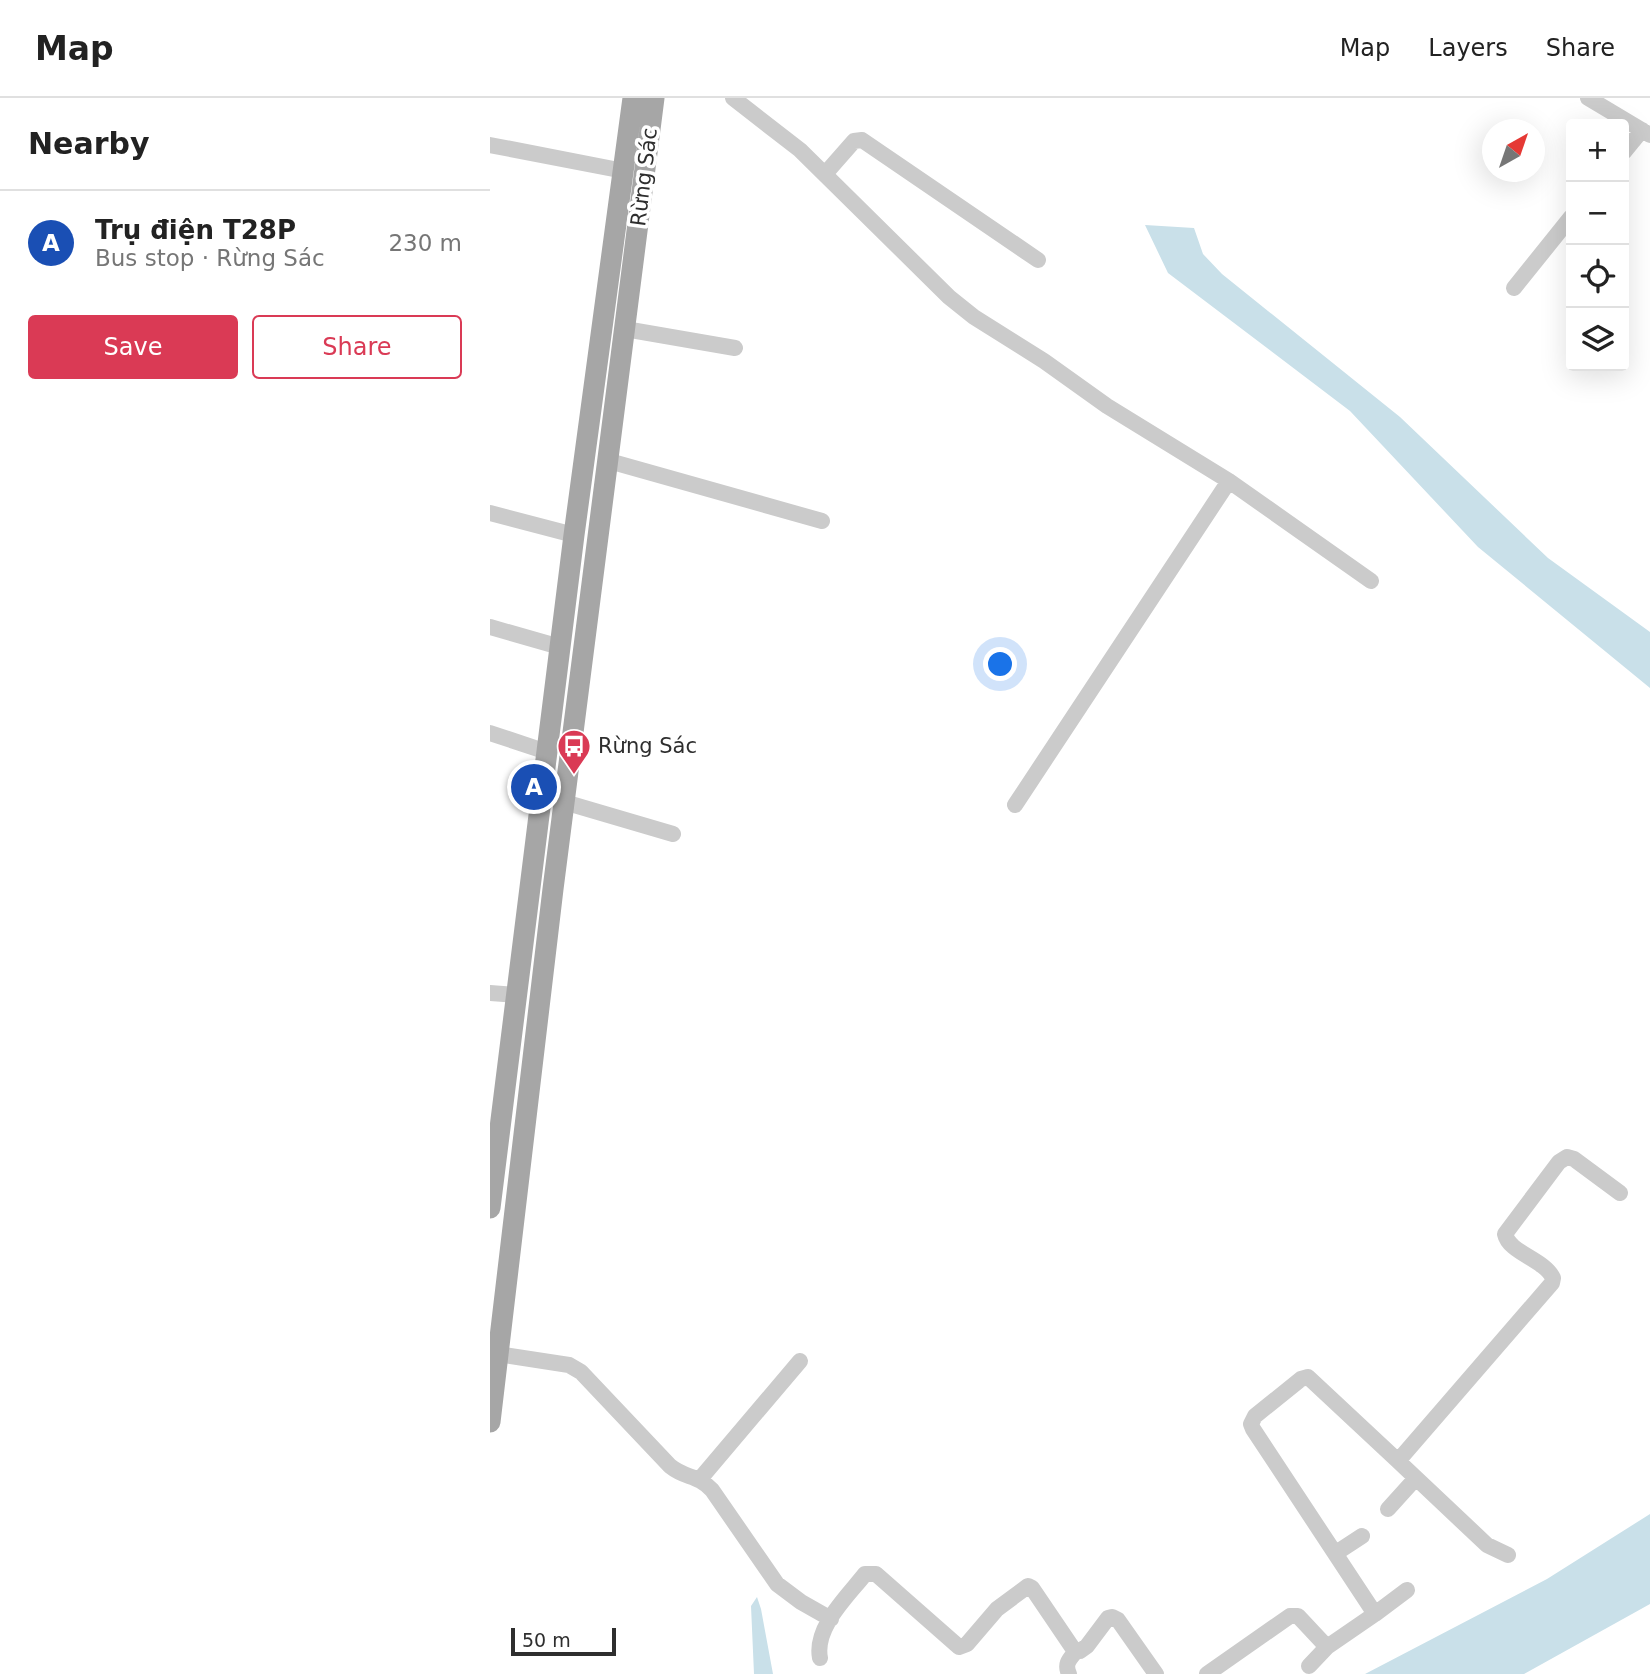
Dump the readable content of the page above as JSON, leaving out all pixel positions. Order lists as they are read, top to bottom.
{
  "streets": {
    "main road": ["Rừng Sác"]
  },
  "places": {
    "bus stop": ["Rừng Sác"]
  },
  "scale_bar": "50 m",
  "north": "top right",
  "page": {
    "header": "Map",
    "nav": ["Map", "Layers", "Share"],
    "heading": "Nearby",
    "map_buttons": ["+", "−"],
    "list": [
      {
        "mark": "A",
        "name": "Trụ điện T28P",
        "note": "Bus stop · Rừng Sác",
        "value": "230 m"
      }
    ],
    "buttons": ["Save", "Share"],
    "pins": "A",
    "scale": "50 m"
  }
}
